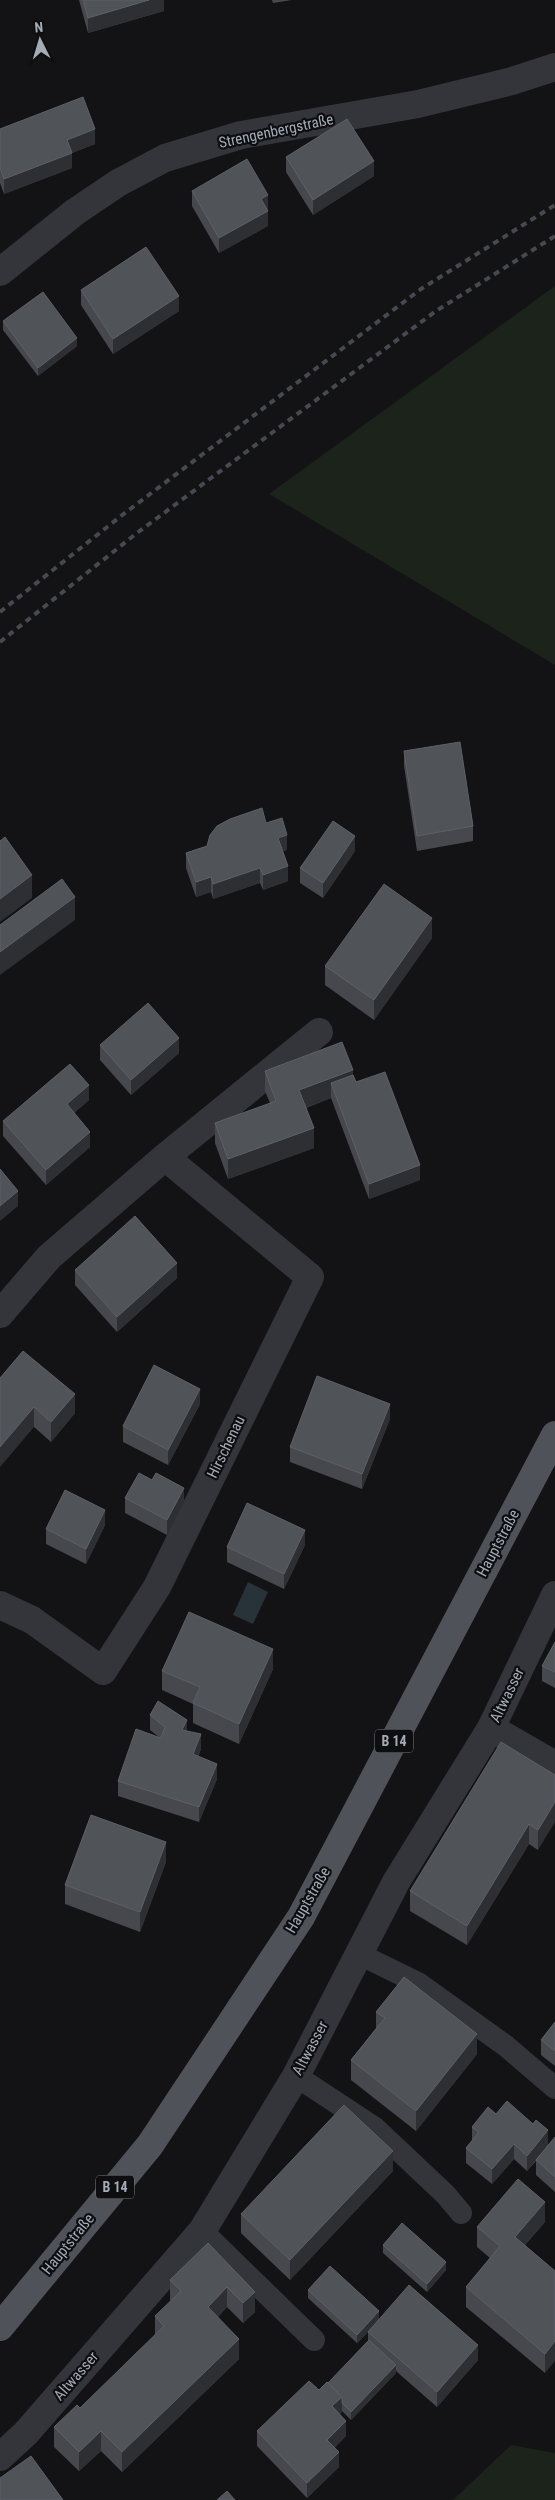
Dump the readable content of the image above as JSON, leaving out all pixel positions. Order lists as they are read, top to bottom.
{
  "streets": {
    "main road": ["Hauptstraße", "B 14"],
    "street": ["Strengenbergstraße", "Hirschenau", "Altwasser"]
  },
  "north": "top"
}
